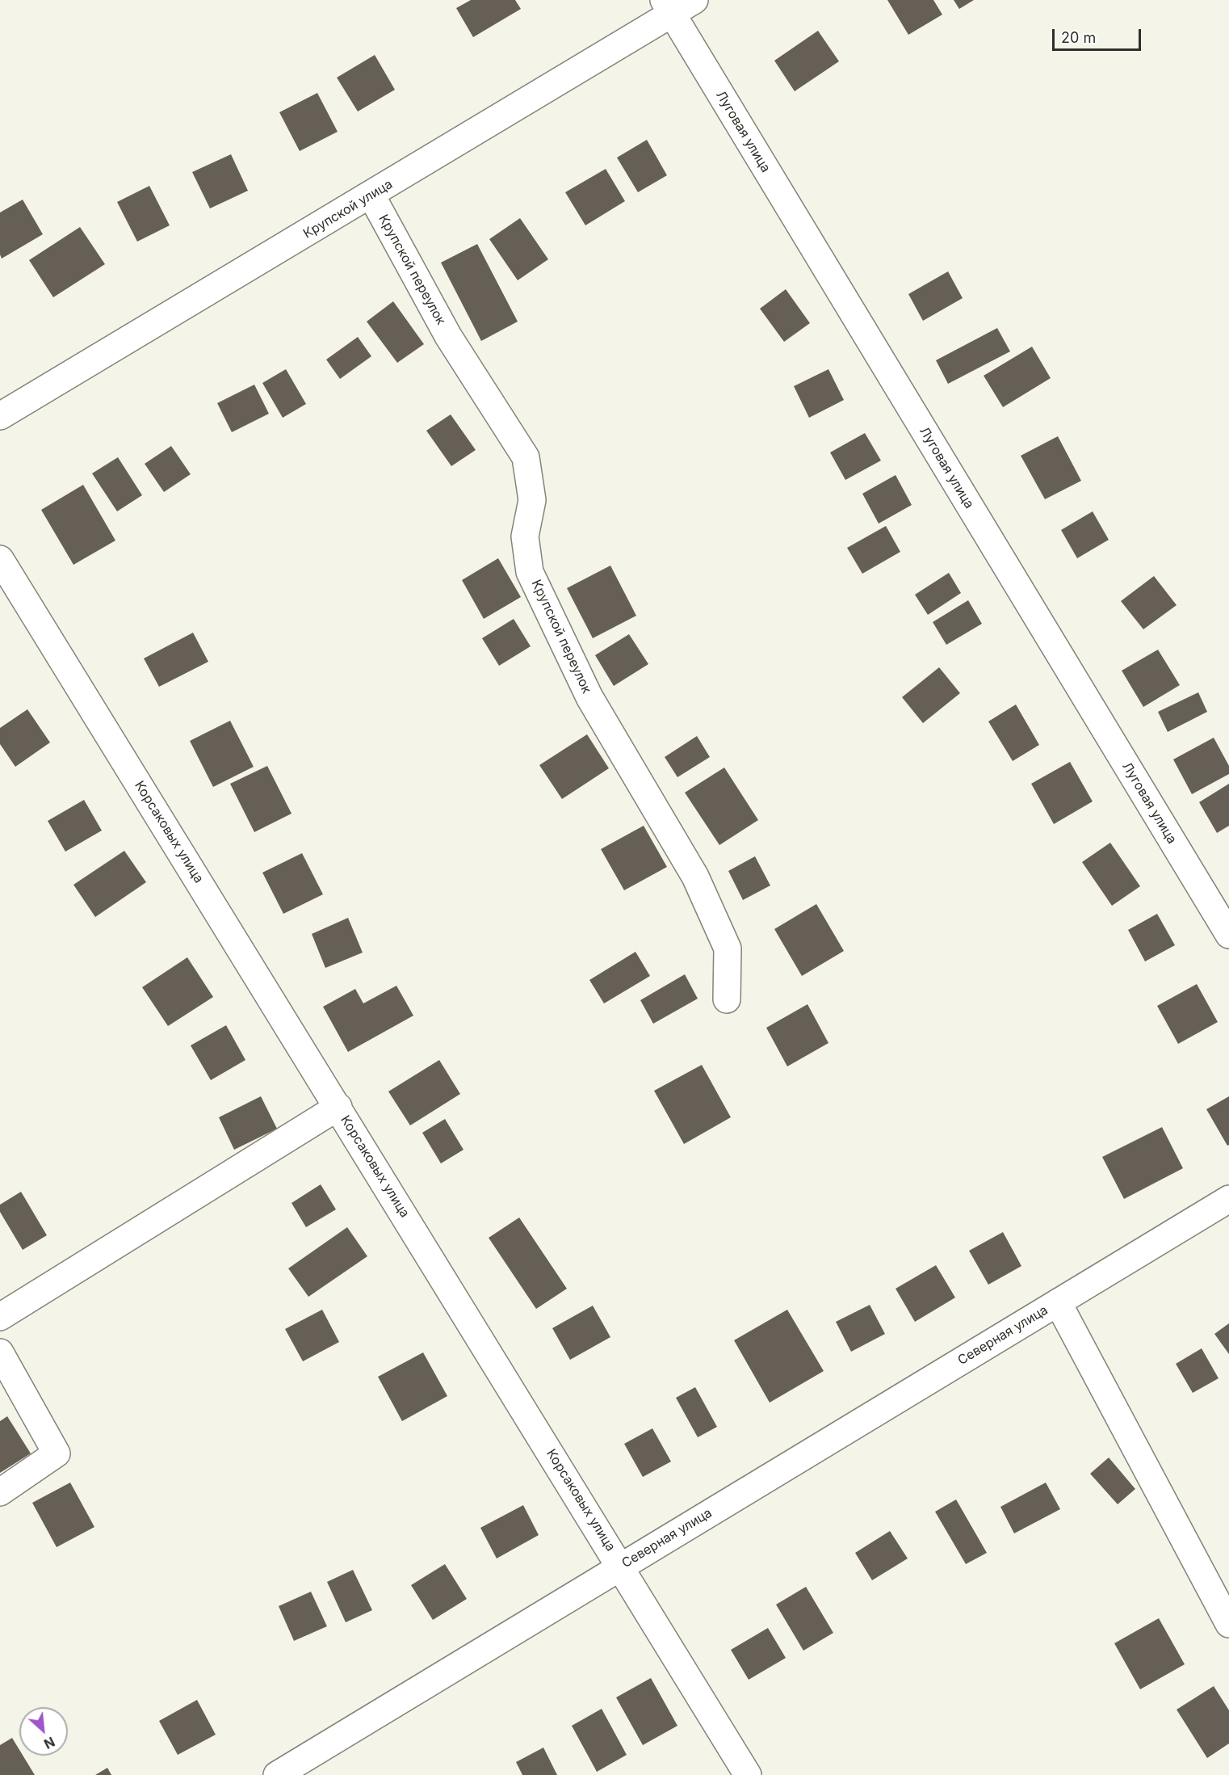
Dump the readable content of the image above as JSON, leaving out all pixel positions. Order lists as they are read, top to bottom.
{
  "streets": {
    "street": [
      "Луговая улица",
      "Крупской улица",
      "Крупской переулок",
      "Корсаковых улица",
      "Северная улица"
    ]
  },
  "crossings": [
    ["Луговая улица", "Крупской улица"],
    ["Крупской улица", "Крупской переулок"],
    ["Корсаковых улица", "Северная улица"]
  ],
  "scale_bar": "20 m",
  "north": "bottom right"
}
